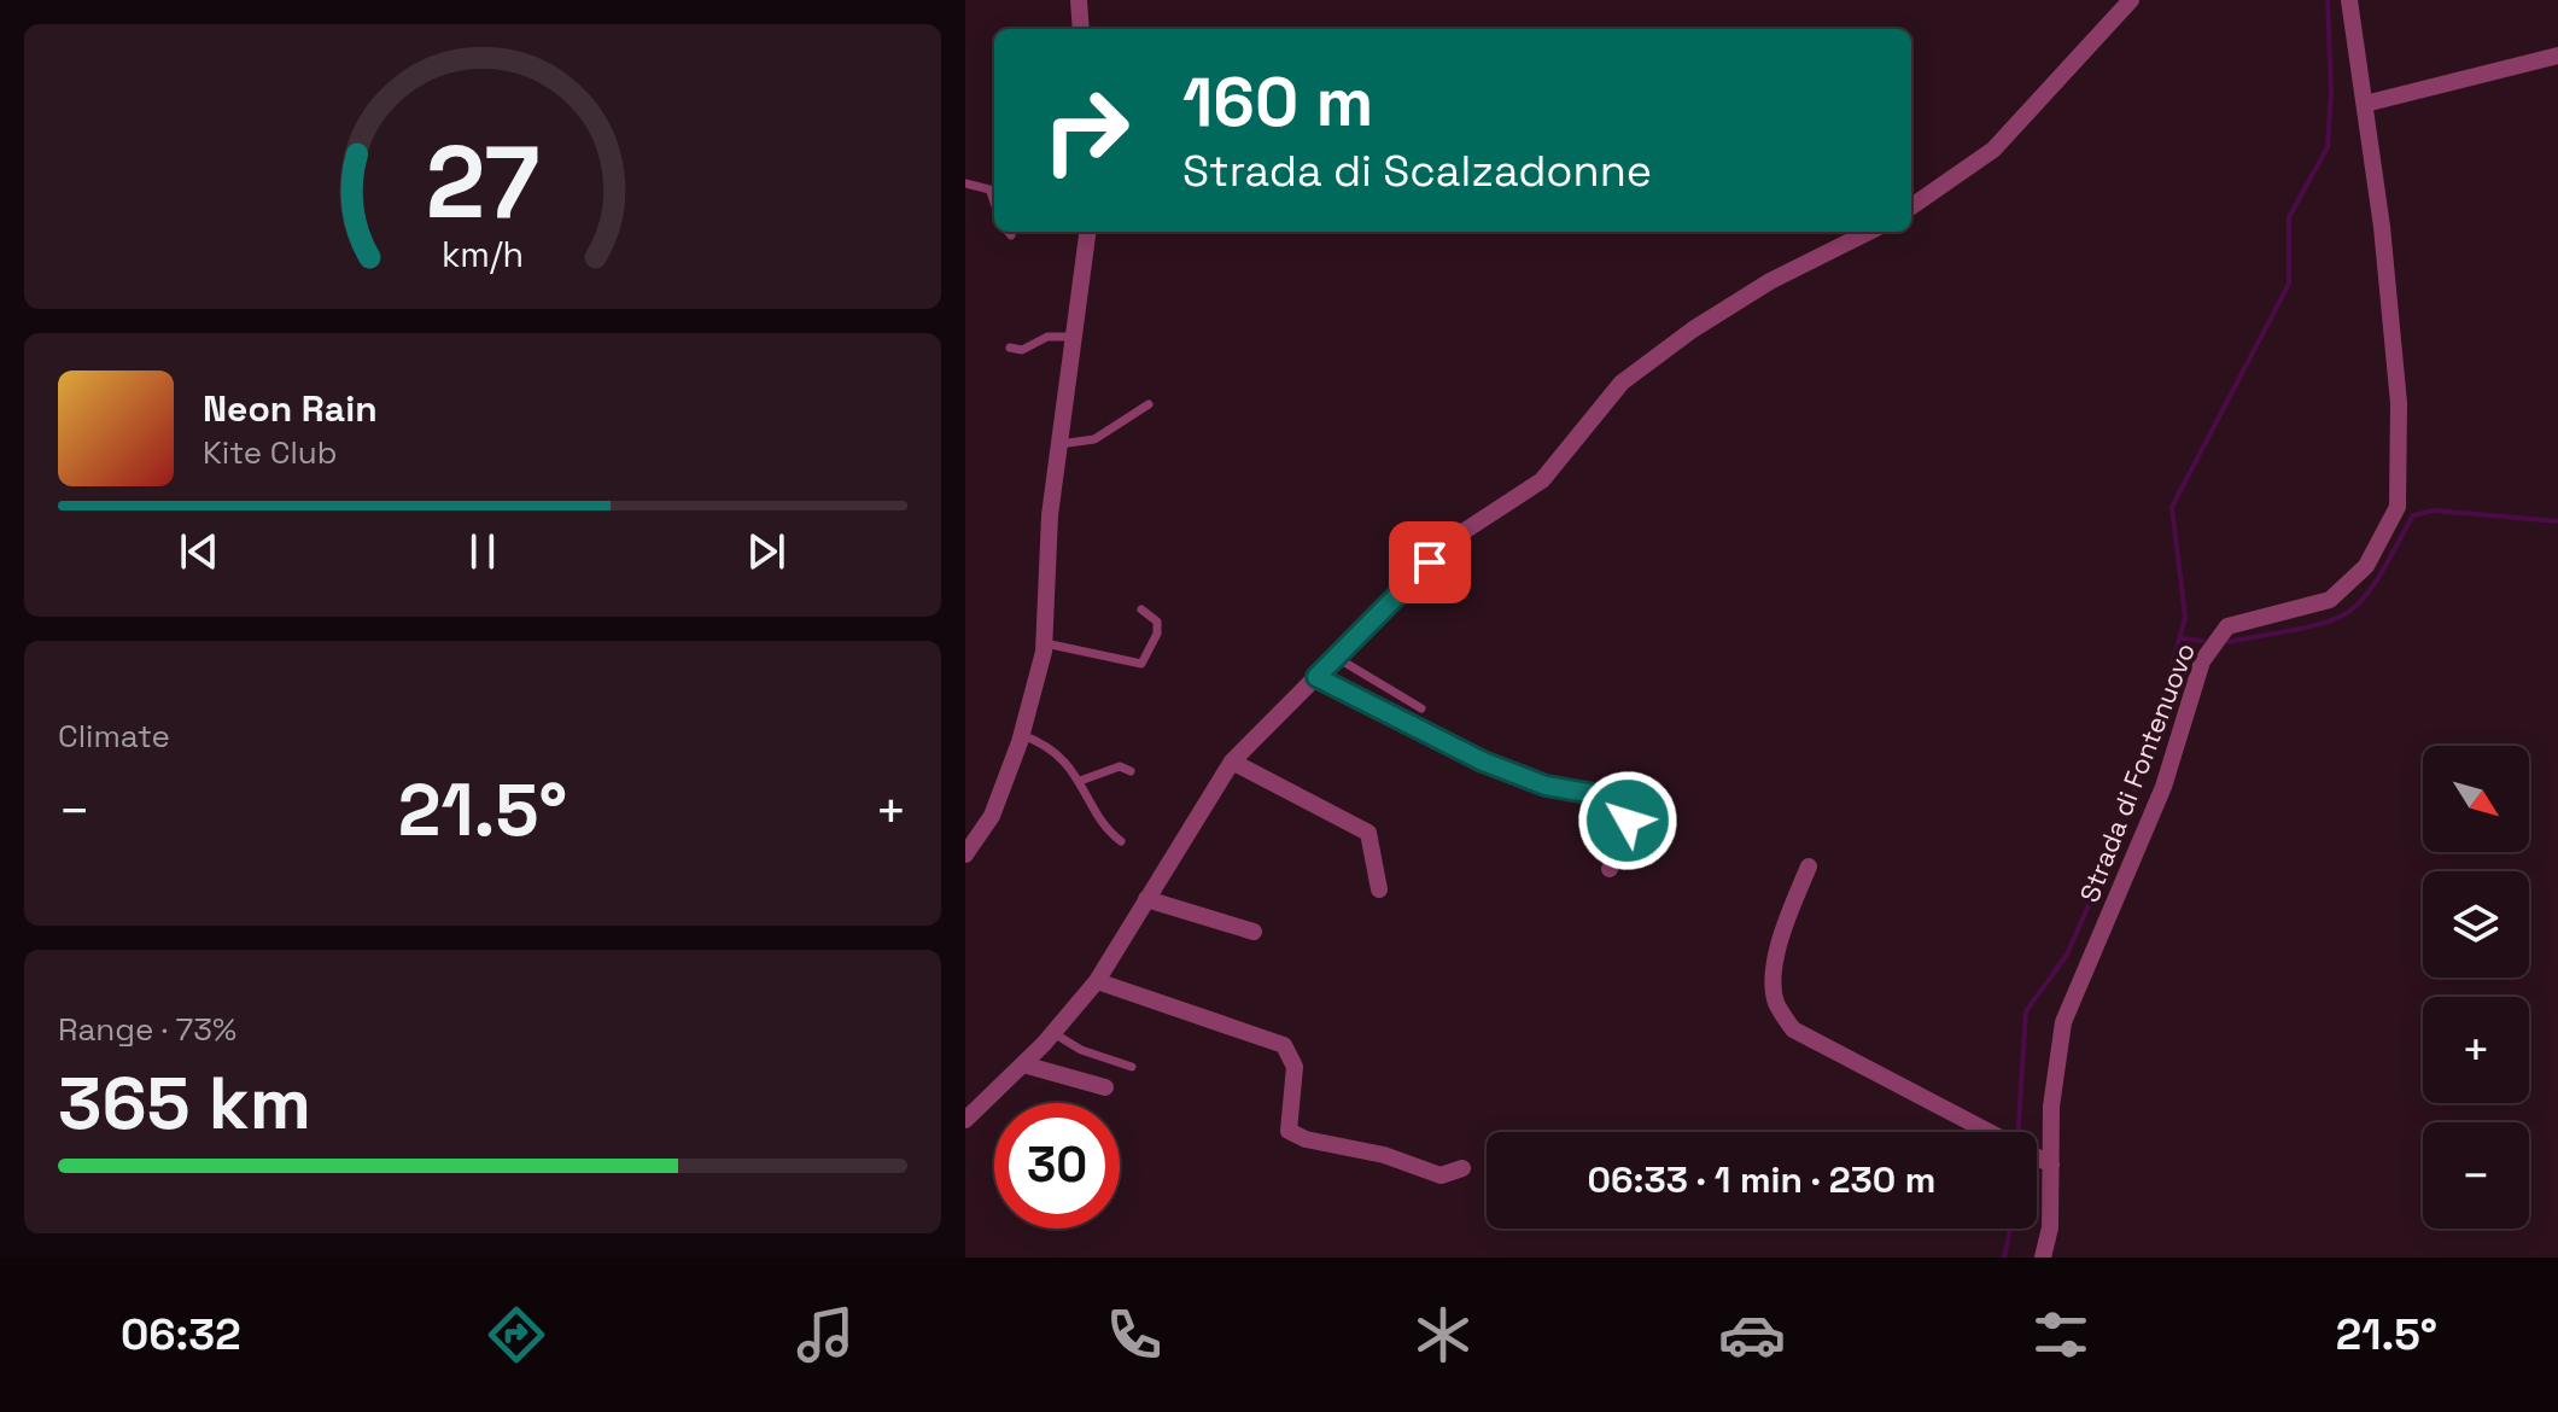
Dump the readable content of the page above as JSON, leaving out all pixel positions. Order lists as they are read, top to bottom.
{
  "streets": {
    "street": ["Strada di Fontenuovo"]
  },
  "north": "bottom right",
  "page": {
    "turn": ["160 m", "Strada di Scalzadonne"],
    "song": ["Neon Rain", "Kite Club"],
    "tile": [
      "Climate",
      ["Range · 73%", "365 km"]
    ],
    "map_buttons": ["+", "−"],
    "heat": ["−", "21.5°", "+"],
    "limit": "30",
    "trip": "06:33 · 1 min · 230 m",
    "tabs": ["06:32", "21.5°"],
    "gauge": ["27", "km/h"]
  }
}
